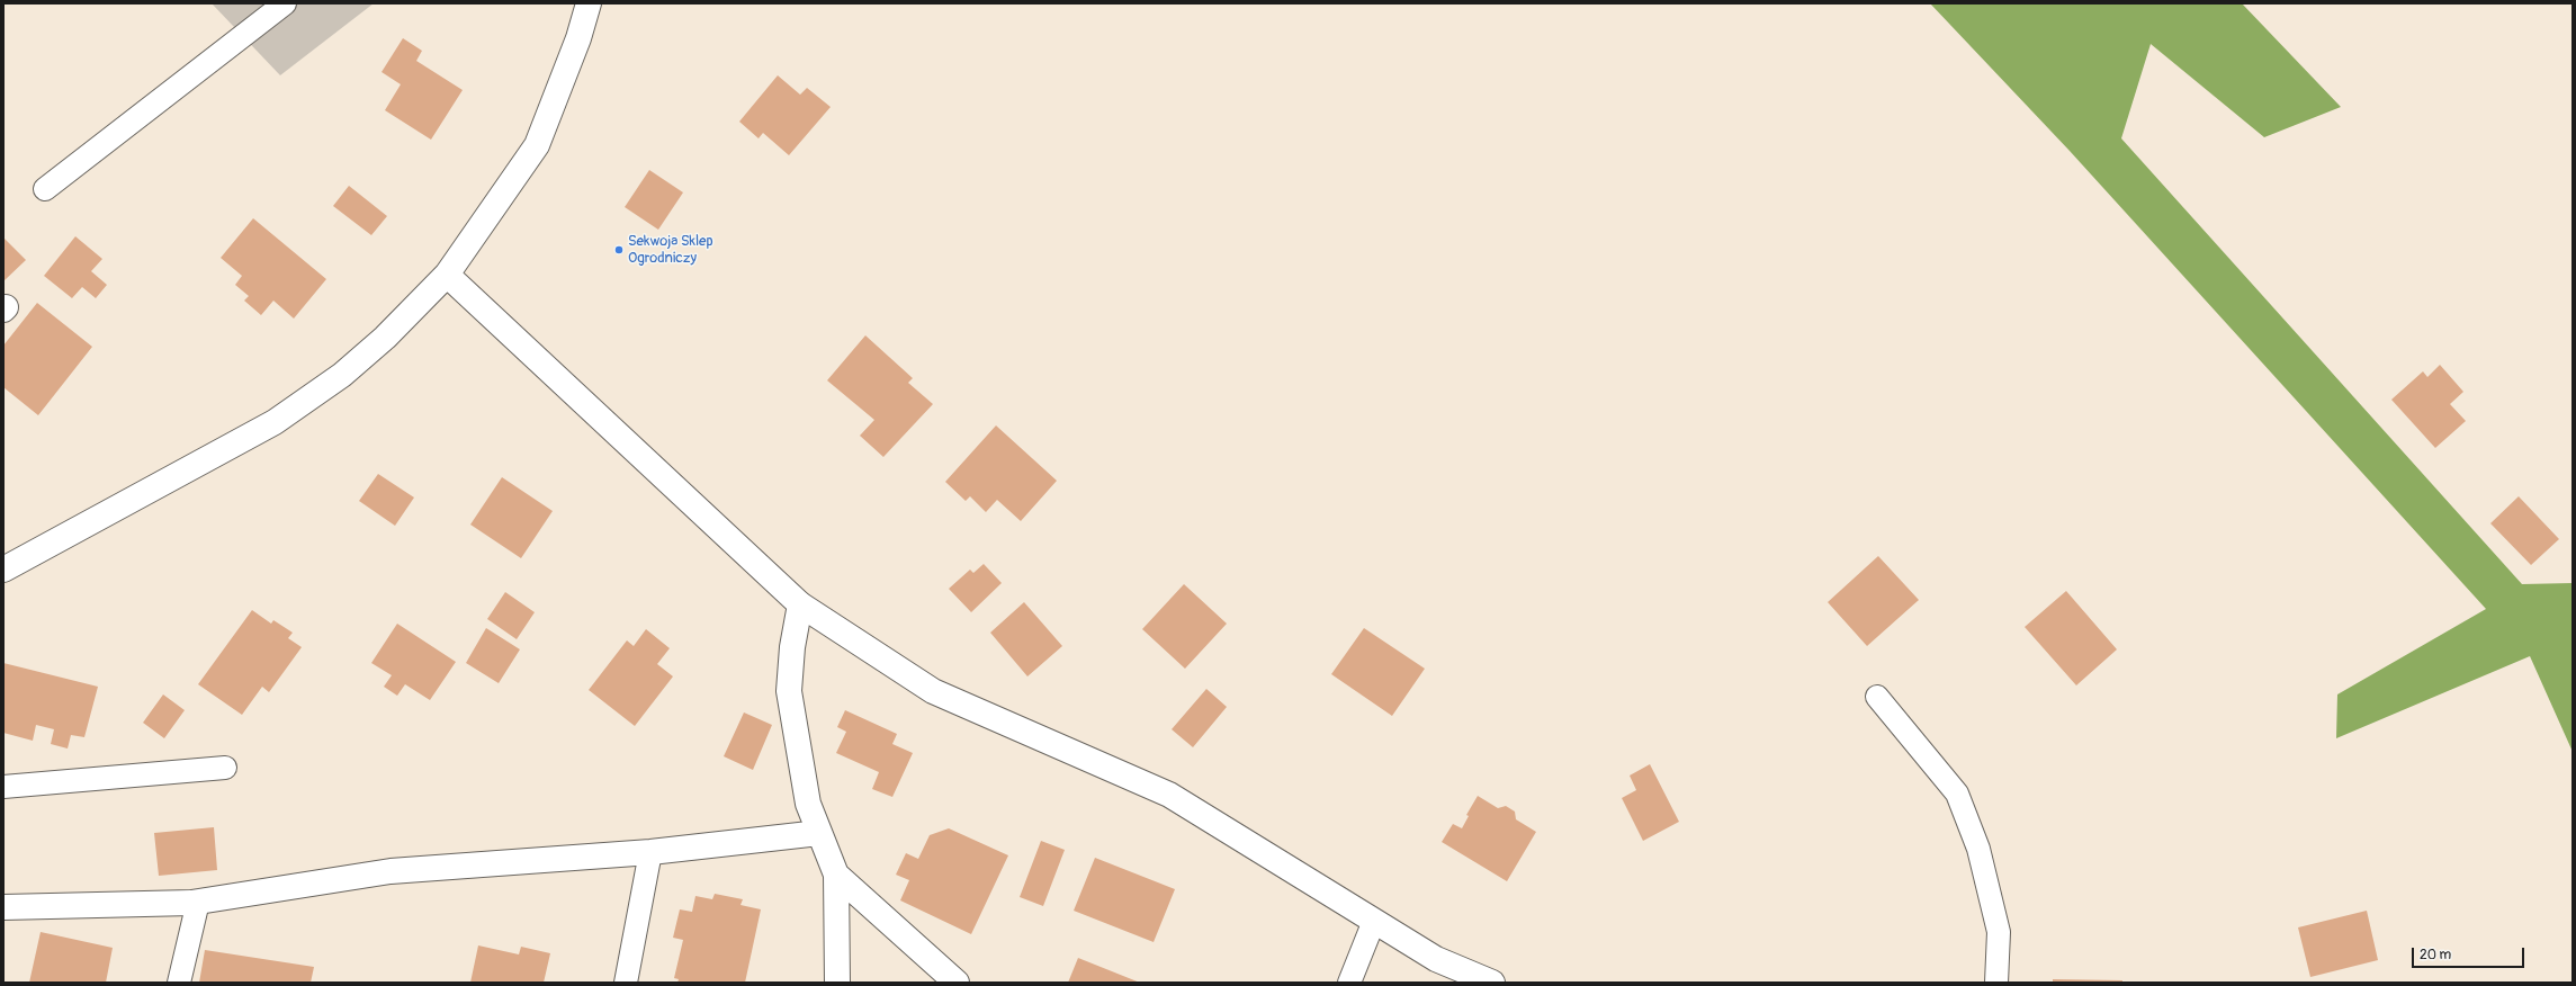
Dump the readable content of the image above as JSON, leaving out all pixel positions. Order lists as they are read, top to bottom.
{
  "places": ["Sekwoja Sklep Ogrodniczy"],
  "scale_bar": "20 m"
}
